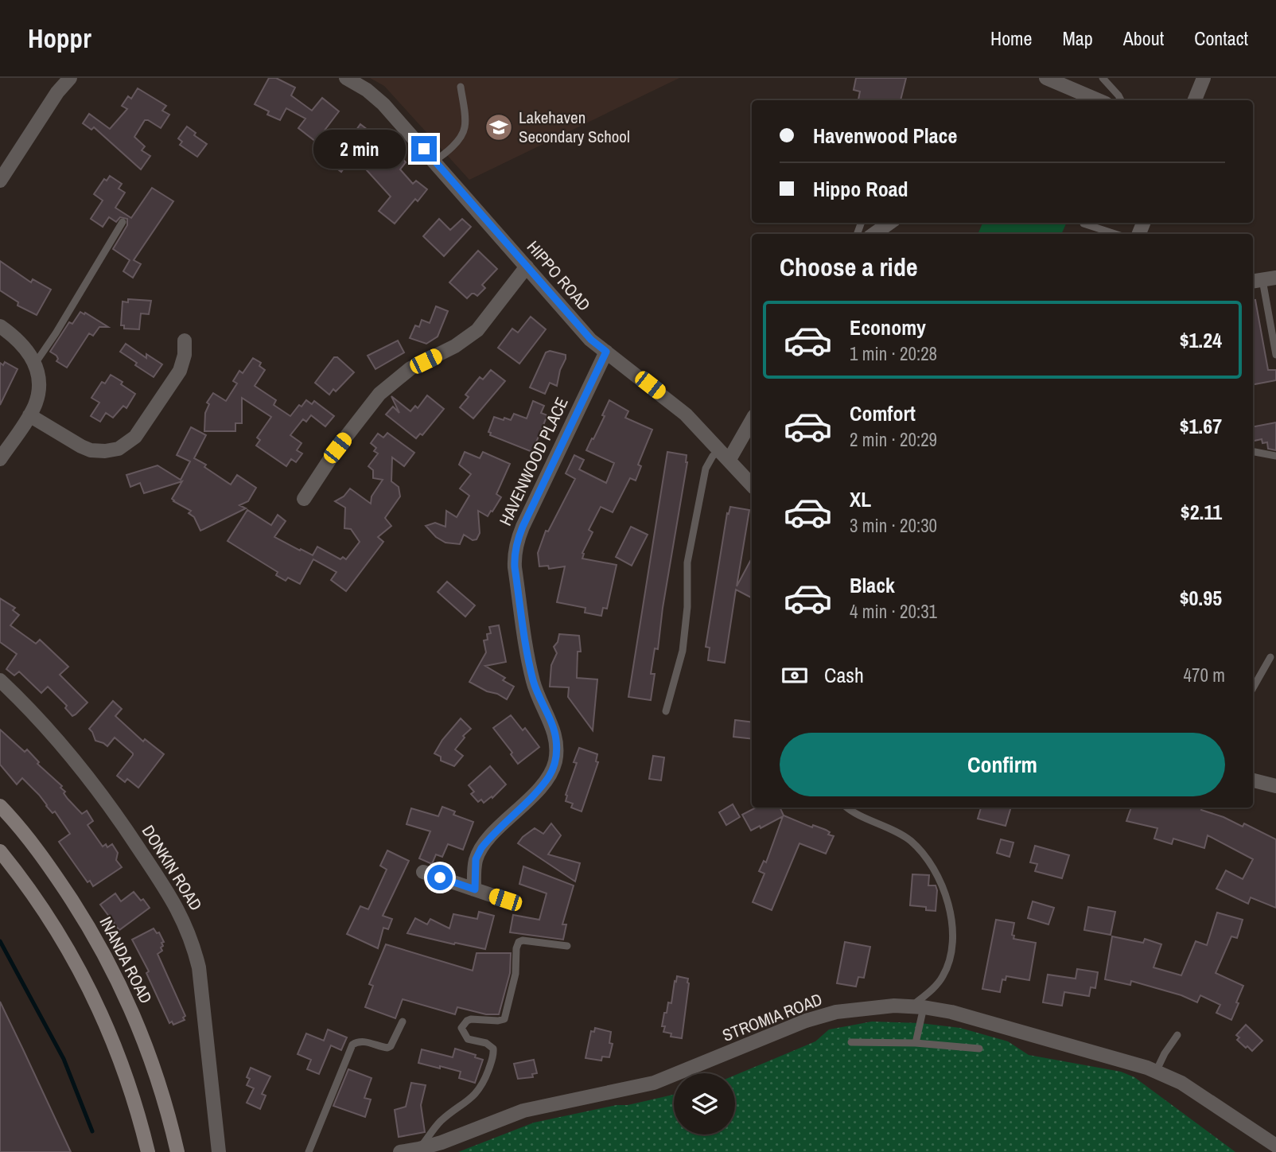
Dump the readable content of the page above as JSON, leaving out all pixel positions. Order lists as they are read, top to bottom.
{
  "streets": {
    "main road": ["INANDA ROAD"],
    "street": [
      "HIPPO ROAD",
      "HAVENWOOD PLACE",
      "DONKIN ROAD",
      "STROMIA ROAD"
    ]
  },
  "crossings": [
    ["HIPPO ROAD", "HAVENWOOD PLACE"]
  ],
  "places": {
    "school or university": ["Lakehaven Secondary School"]
  },
  "page": {
    "header": "Hoppr",
    "nav": [
      "Home",
      "Map",
      "About",
      "Contact"
    ],
    "banner": ["Havenwood Place", "Hippo Road"],
    "bubble": "2 min",
    "heading": "Choose a ride",
    "list": [
      {
        "name": "Economy",
        "note": "1 min · 20:28",
        "value": "$1.24"
      },
      {
        "name": "Comfort",
        "note": "2 min · 20:29",
        "value": "$1.67"
      },
      {
        "name": "XL",
        "note": "3 min · 20:30",
        "value": "$2.11"
      },
      {
        "name": "Black",
        "note": "4 min · 20:31",
        "value": "$0.95"
      }
    ],
    "pay": ["Cash", "470 m"],
    "buttons": "Confirm"
  }
}
